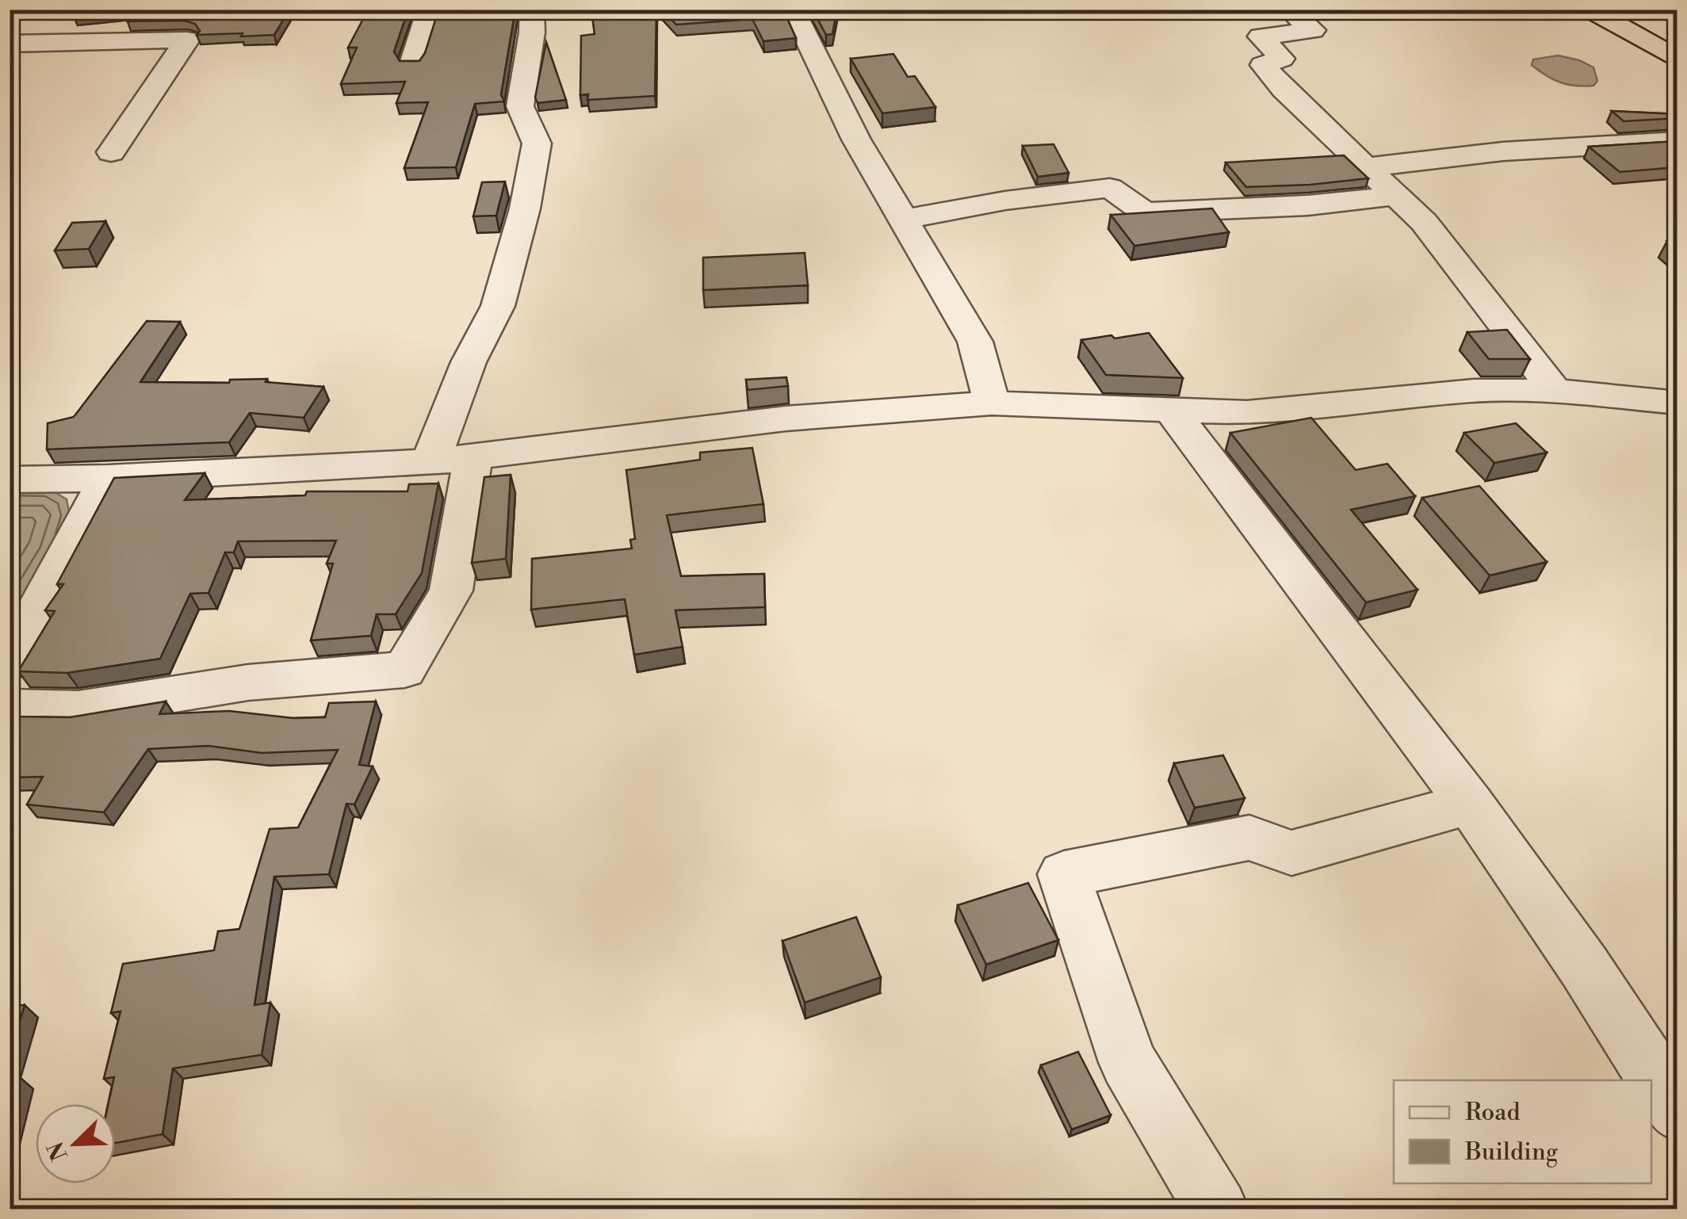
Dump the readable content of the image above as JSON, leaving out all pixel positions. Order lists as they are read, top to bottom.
{
  "legend": ["Road", "Building"],
  "north": "bottom left"
}
